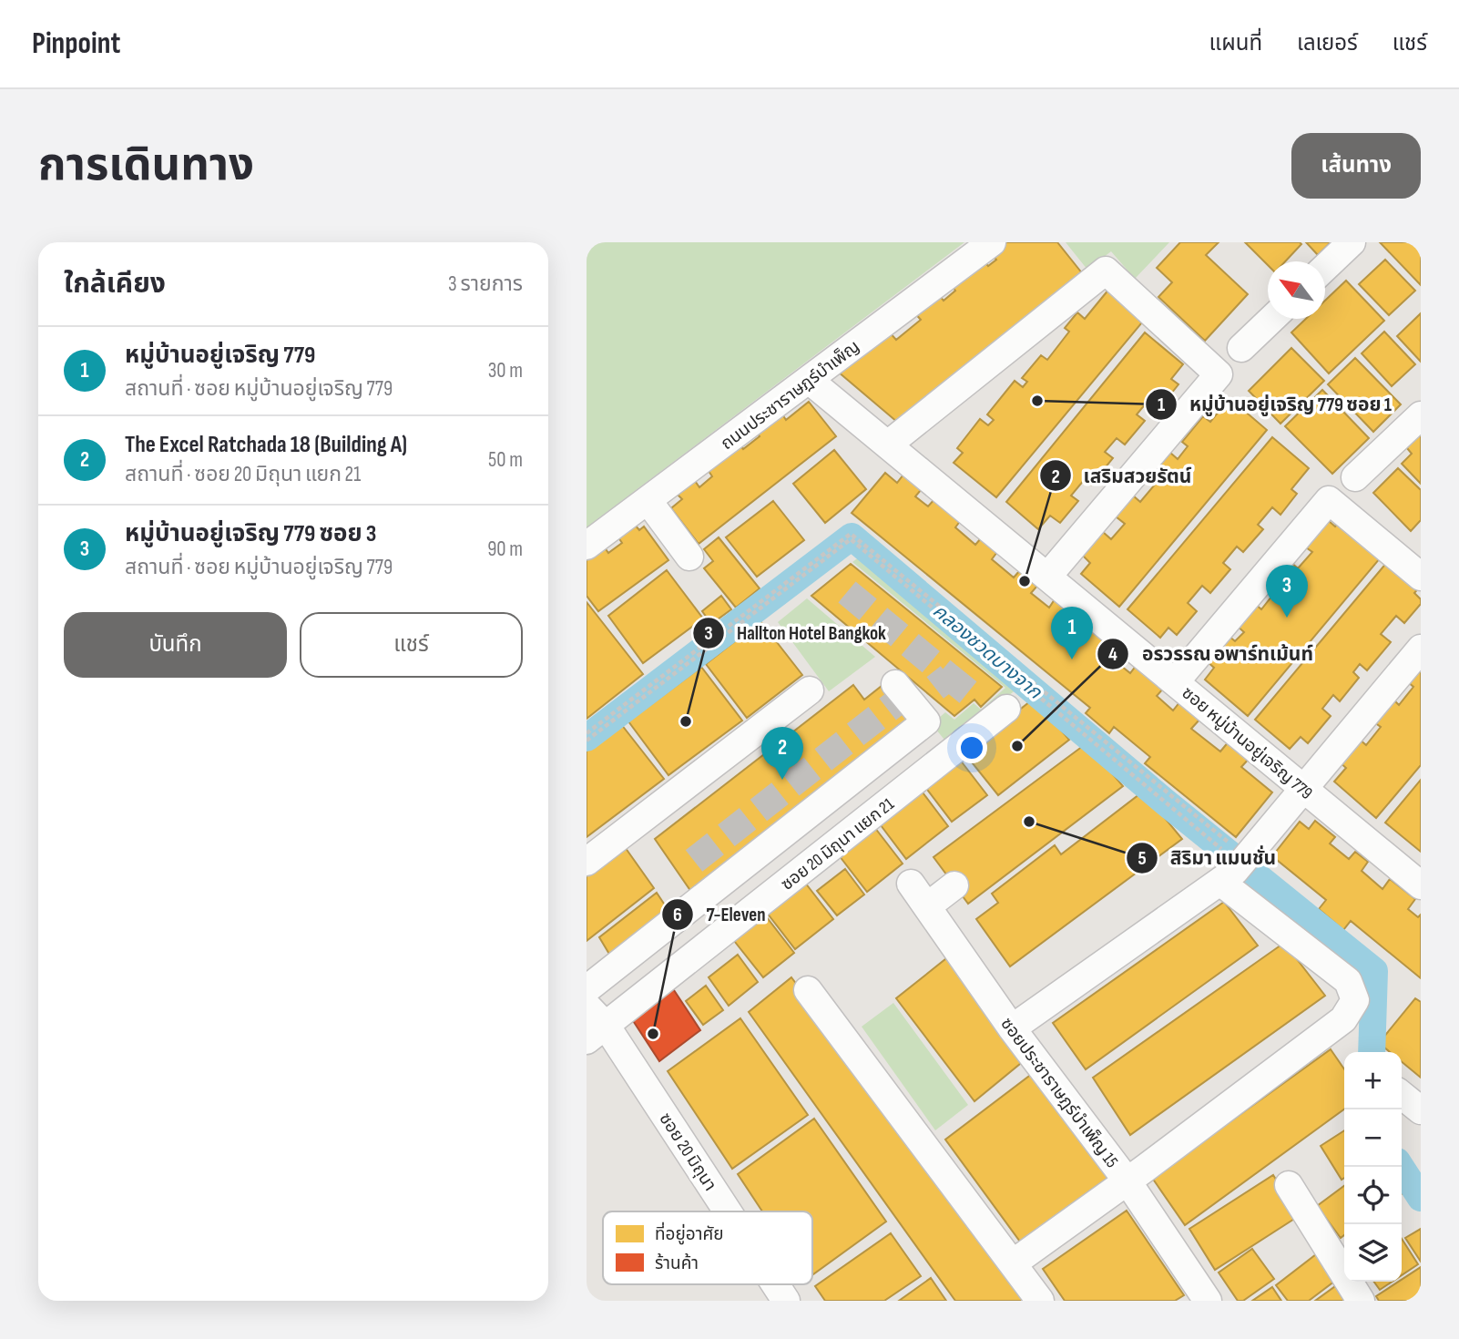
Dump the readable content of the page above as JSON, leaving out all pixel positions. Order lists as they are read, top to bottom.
{
  "streets": {
    "street": [
      "ถนนประชาราษฎร์บำเพ็ญ",
      "ซอย หมู่บ้านอยู่เจริญ 779",
      "ซอย 20 มิถุนา แยก 21",
      "ซอยประชาราษฎร์บำเพ็ญ 15",
      "ซอย 20 มิถุนา"
    ]
  },
  "crossings": [
    ["ถนนประชาราษฎร์บำเพ็ญ", "ซอย หมู่บ้านอยู่เจริญ 779"],
    ["ซอย 20 มิถุนา แยก 21", "ซอย 20 มิถุนา"]
  ],
  "water": ["คลองชวดบางจาก"],
  "places": [
    "หมู่บ้านอยู่เจริญ 779 ซอย 1",
    "เสริมสวยรัตน์",
    "Hallton Hotel Bangkok",
    "อรวรรณ อพาร์ทเม้นท์",
    "สิริมา แมนชั่น",
    "7-Eleven"
  ],
  "legend": ["ที่อยู่อาศัย", "ร้านค้า"],
  "north": "top left",
  "page": {
    "header": "Pinpoint",
    "nav": ["แผนที่", "เลเยอร์", "แชร์"],
    "title": "การเดินทาง",
    "buttons": [
      "เส้นทาง",
      ["บันทึก", "แชร์"]
    ],
    "heading": ["ใกล้เคียง", "3 รายการ"],
    "list": [
      {
        "mark": "1",
        "name": "หมู่บ้านอยู่เจริญ 779",
        "note": "สถานที่ · ซอย หมู่บ้านอยู่เจริญ 779",
        "value": "30 m"
      },
      {
        "mark": "2",
        "name": "The Excel Ratchada 18 (Building A)",
        "note": "สถานที่ · ซอย 20 มิถุนา แยก 21",
        "value": "50 m"
      },
      {
        "mark": "3",
        "name": "หมู่บ้านอยู่เจริญ 779 ซอย 3",
        "note": "สถานที่ · ซอย หมู่บ้านอยู่เจริญ 779",
        "value": "90 m"
      }
    ],
    "pins": ["3", "1", "2"],
    "map_buttons": ["+", "−"]
  }
}
